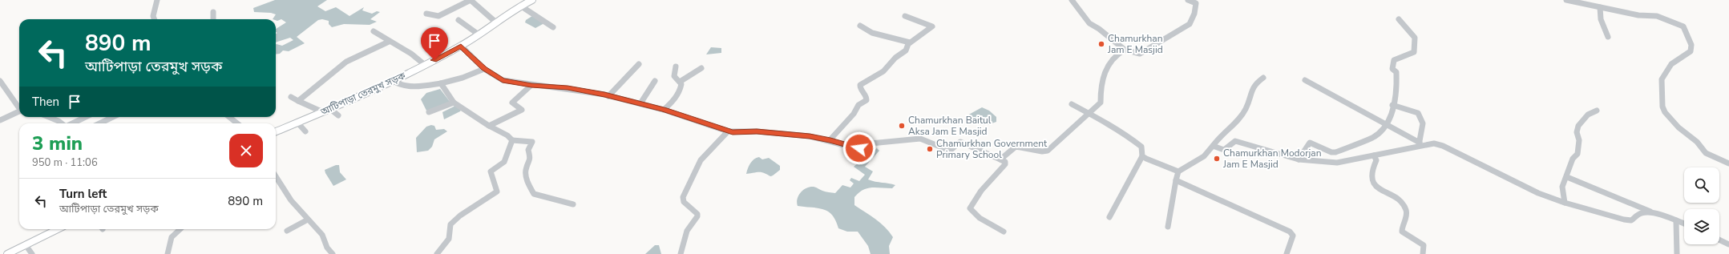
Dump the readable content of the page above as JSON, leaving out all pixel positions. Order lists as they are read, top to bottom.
{
  "streets": {
    "main road": ["আটিপাড়া তেরমুখ সড়ক"]
  },
  "places": [
    "Chamurkhan Jam E Masjid",
    "Chamurkhan Baitul Aksa Jam E Masjid",
    "Chamurkhan Government Primary School",
    "Chamurkhan Modorjan Jam E Masjid"
  ],
  "page": {
    "turn": ["890 m", "আটিপাড়া তেরমুখ সড়ক"],
    "then": "Then",
    "heading": ["3 min", "950 m · 11:06"],
    "list": [
      {
        "name": "Turn left",
        "note": "আটিপাড়া তেরমুখ সড়ক",
        "value": "890 m"
      }
    ]
  }
}
